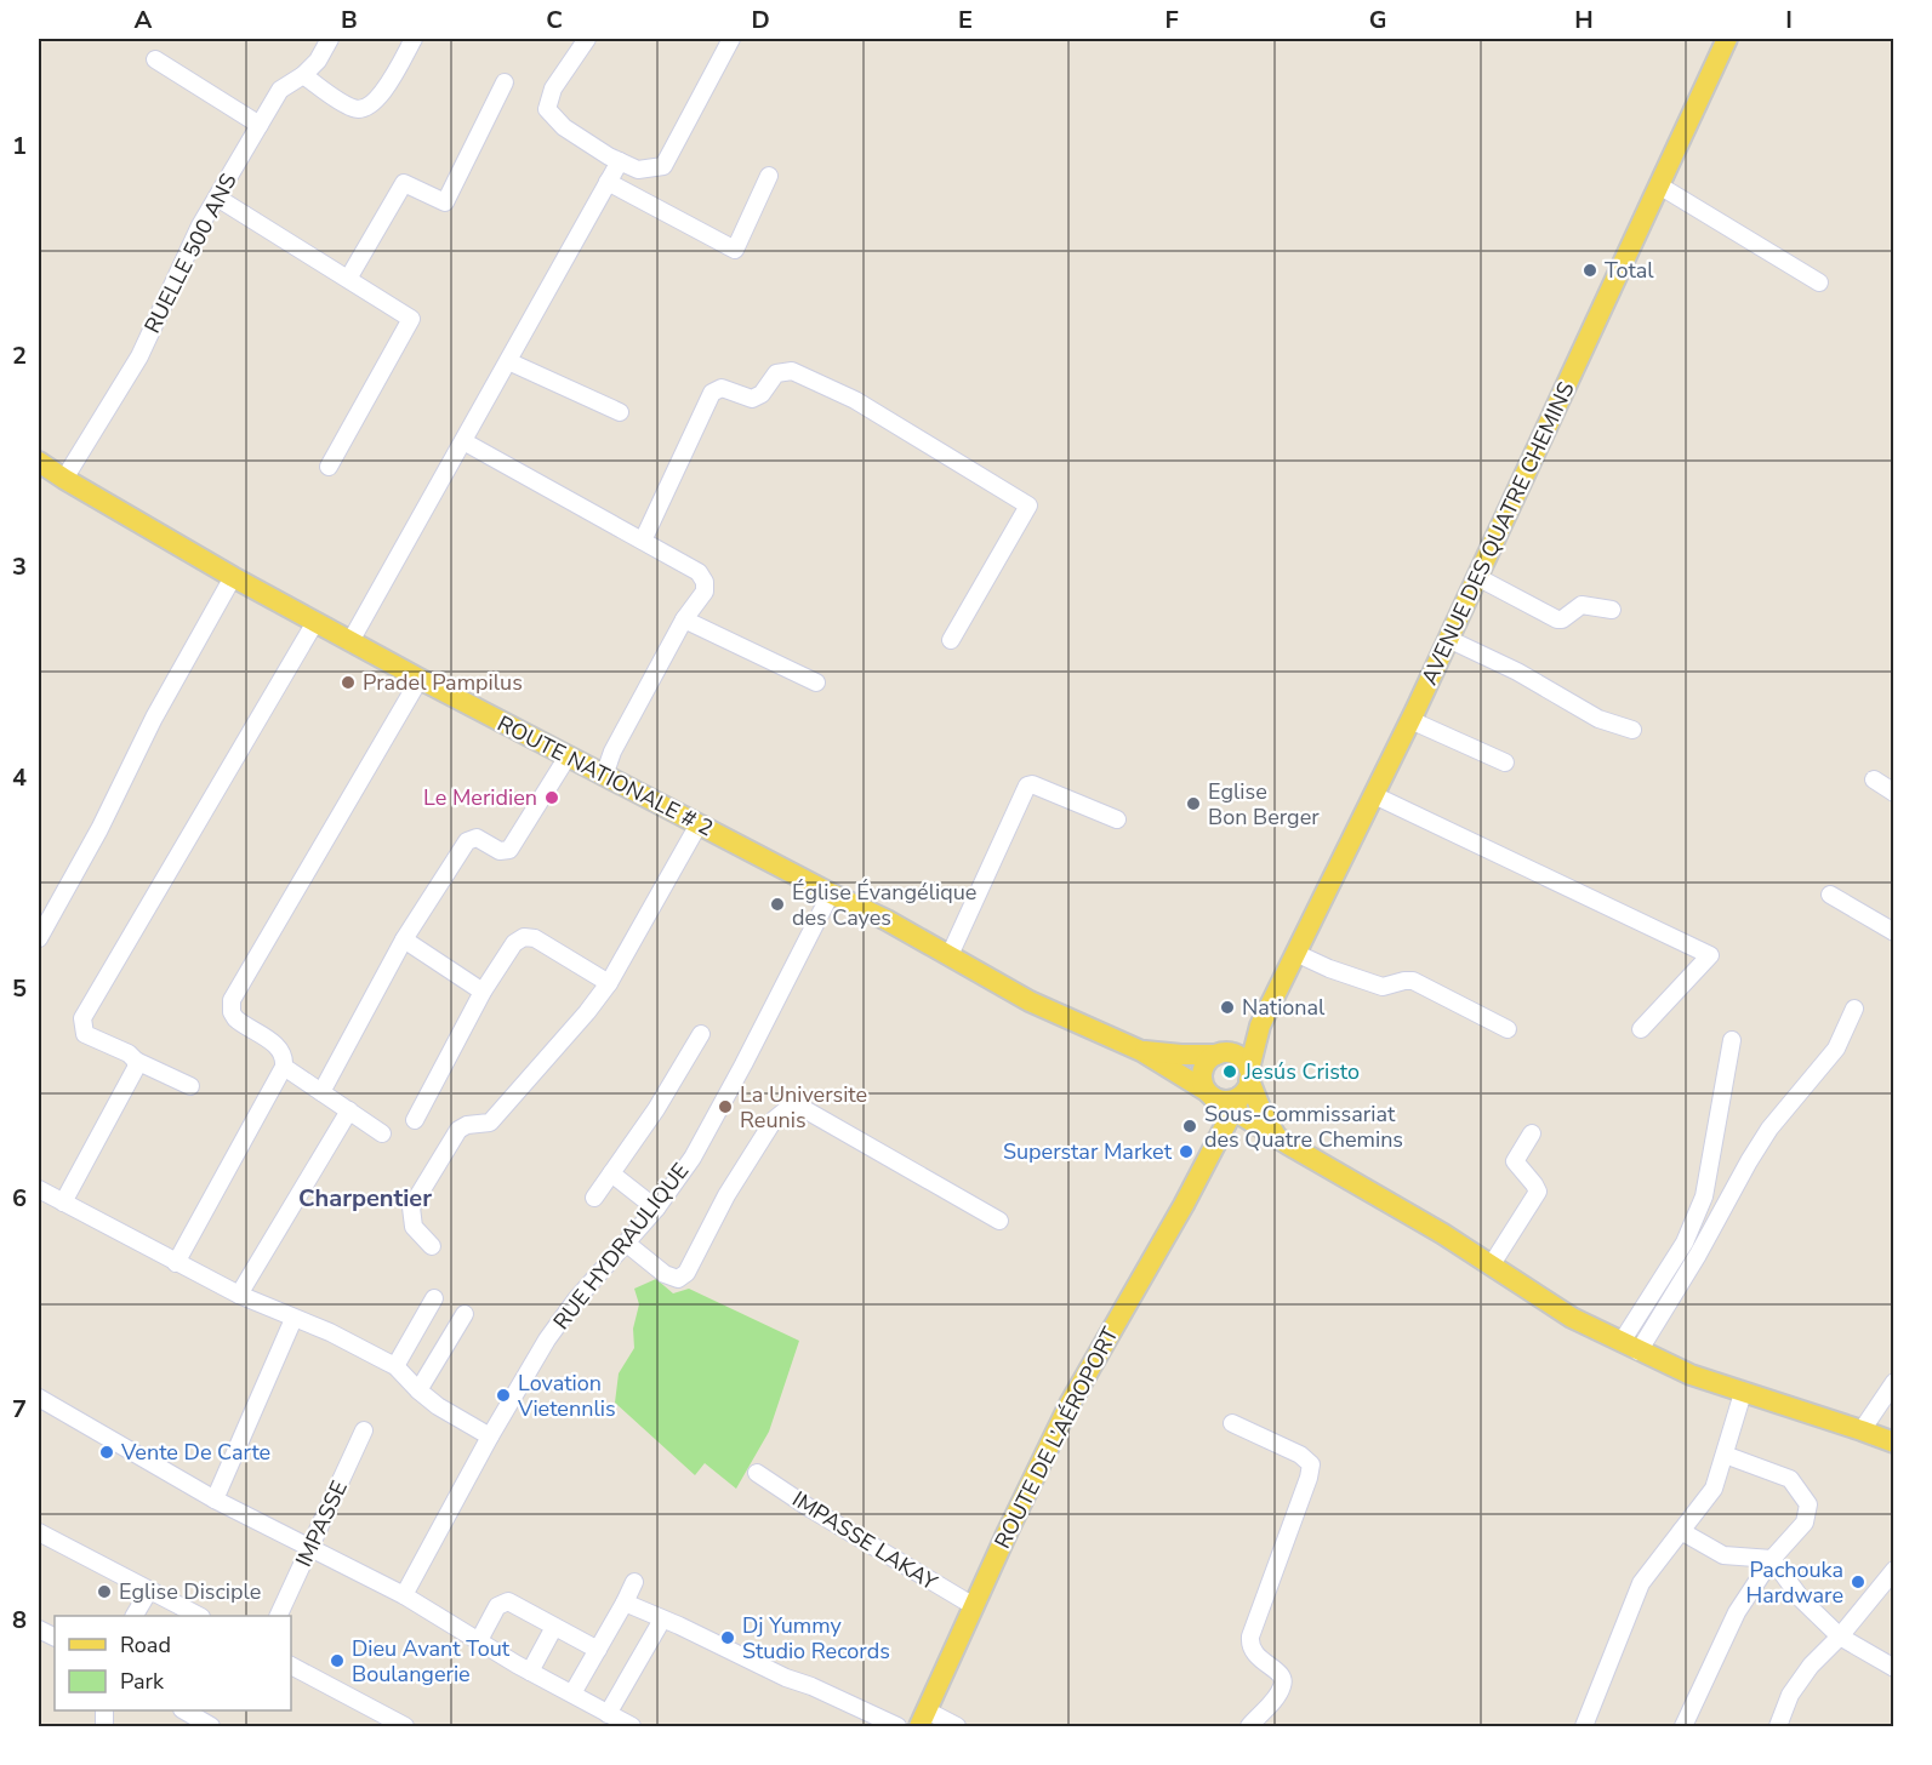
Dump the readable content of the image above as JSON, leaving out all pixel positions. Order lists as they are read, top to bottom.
{
  "streets": {
    "main road": ["AVENUE DES QUATRE CHEMINS", "ROUTE NATIONALE # 2", "ROUTE DE L’AÉROPORT"],
    "street": [
      "RUELLE 500 ANS",
      "RUE HYDRAULIQUE",
      "IMPASSE",
      "IMPASSE LAKAY"
    ]
  },
  "crossings": [
    ["RUELLE 500 ANS", "ROUTE NATIONALE # 2"],
    ["AVENUE DES QUATRE CHEMINS", "ROUTE NATIONALE # 2"],
    ["AVENUE DES QUATRE CHEMINS", "ROUTE DE L’AÉROPORT"],
    ["ROUTE NATIONALE # 2", "RUE HYDRAULIQUE"],
    ["ROUTE NATIONALE # 2", "ROUTE DE L’AÉROPORT"],
    ["ROUTE DE L’AÉROPORT", "IMPASSE LAKAY"]
  ],
  "districts": ["Charpentier"],
  "places": [
    "Total",
    "Pradel Pampilus",
    "Le Meridien",
    "Eglise Bon Berger",
    "Église Évangélique des Cayes",
    "National",
    "Jesús Cristo",
    "La Universite Reunis",
    "Sous-Commissariat des Quatre Chemins",
    "Superstar Market",
    "Lovation Vietennlis",
    "Vente De Carte",
    "Pachouka Hardware",
    "Eglise Disciple",
    "Dj Yummy Studio Records",
    "Dieu Avant Tout Boulangerie"
  ],
  "legend": ["Road", "Park"],
  "grid": {
    "columns": [
      "A",
      "B",
      "C",
      "D",
      "E",
      "F",
      "G",
      "H",
      "I"
    ],
    "rows": [
      "1",
      "2",
      "3",
      "4",
      "5",
      "6",
      "7",
      "8"
    ]
  }
}
